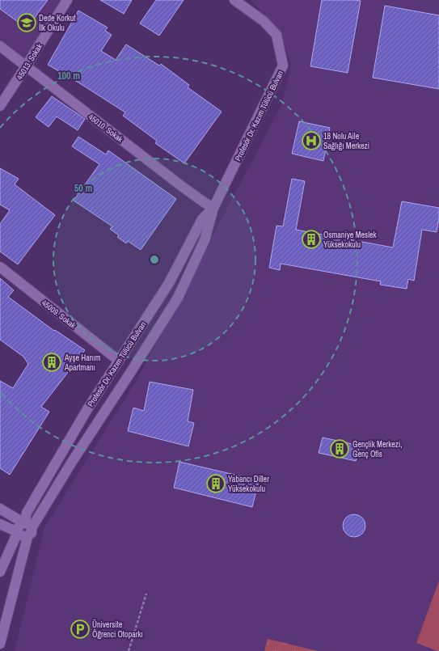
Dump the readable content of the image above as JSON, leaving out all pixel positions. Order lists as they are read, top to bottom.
{
  "streets": {
    "street": [
      "45013. Sokak",
      "Profesör Dr. Kazım Tülücü Bulvarı",
      "45010. Sokak",
      "45009. Sokak"
    ]
  },
  "crossings": [
    ["45013. Sokak", "45010. Sokak"],
    ["Profesör Dr. Kazım Tülücü Bulvarı", "45010. Sokak"],
    ["Profesör Dr. Kazım Tülücü Bulvarı", "45009. Sokak"]
  ],
  "places": {
    "school or university": ["Dede Korkut İlk Okulu"],
    "hospital": ["18 Nolu Aile Sağlığı Merkezi"],
    "building": [
      "Osmaniye Meslek Yüksekokulu",
      "Ayşe Hanım Apartmanı",
      "Gençlik Merkezi, Genç Ofis",
      "Yabancı Diller Yüksekokulu"
    ],
    "parking": ["Üniversite Öğrenci Otoparkı"]
  },
  "rings": ["100 m", "50 m"]
}
